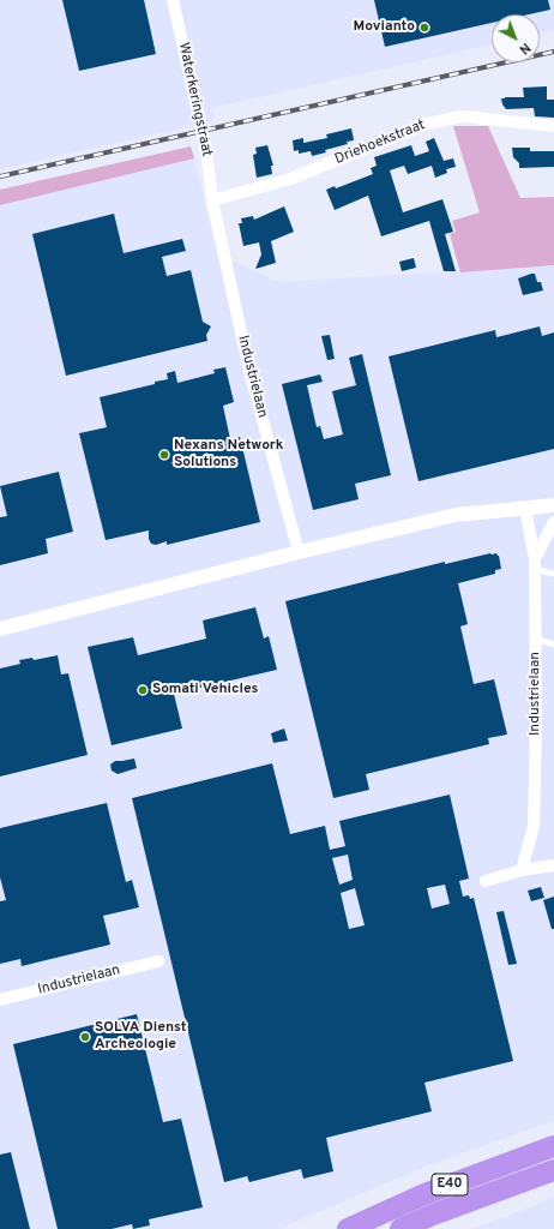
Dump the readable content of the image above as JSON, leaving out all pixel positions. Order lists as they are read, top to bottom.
{
  "streets": {
    "highway": ["E40"],
    "street": ["Waterkeringstraat", "Driehoekstraat", "Industrielaan"]
  },
  "crossings": [
    ["Waterkeringstraat", "Driehoekstraat"],
    ["Waterkeringstraat", "Industrielaan"],
    ["Driehoekstraat", "Industrielaan"]
  ],
  "places": [
    "Movianto",
    "Nexans Network Solutions",
    "Somati Vehicles",
    "SOLVA Dienst Archeologie"
  ],
  "north": "bottom right"
}
